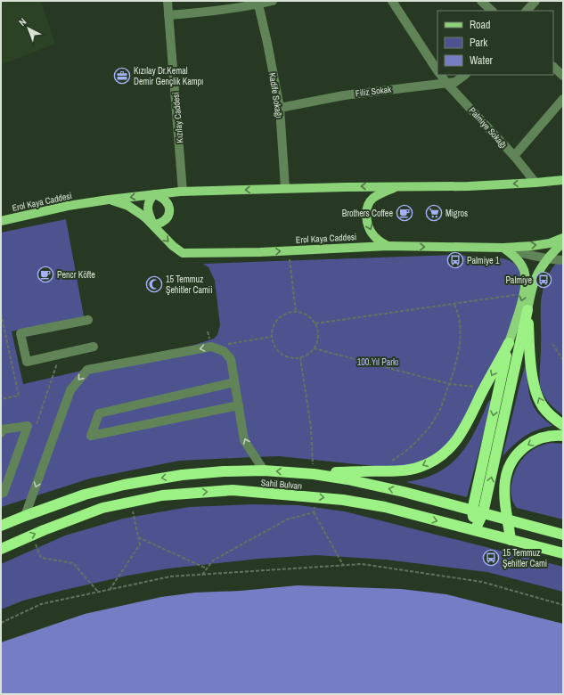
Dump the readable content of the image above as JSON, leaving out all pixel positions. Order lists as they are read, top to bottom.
{
  "streets": {
    "highway": ["Sahil Bulvarı"],
    "main road": ["Erol Kaya Caddesi"],
    "street": [
      "Filiz Sokak",
      "Kadife Sokağı",
      "Kızılay Caddesi",
      "Palmiye Sokağı"
    ]
  },
  "crossings": [
    ["Filiz Sokak", "Kadife Sokağı"],
    ["Filiz Sokak", "Palmiye Sokağı"],
    ["Kadife Sokağı", "Erol Kaya Caddesi"],
    ["Kızılay Caddesi", "Erol Kaya Caddesi"],
    ["Palmiye Sokağı", "Erol Kaya Caddesi"]
  ],
  "parks": ["100.Yıl Parkı"],
  "places": {
    "office": ["Kızılay Dr.Kemal Demir Gençlik Kampı"],
    "cafe": ["Brothers Coffee", "Pencr Köfte"],
    "supermarket": ["Migros"],
    "bus stop": ["Palmiye 1", "Palmiye", "15 Temmuz Şehitler Cami"],
    "mosque": ["15 Temmuz Şehitler Camii"]
  },
  "legend": ["Road", "Park", "Water"],
  "north": "top left"
}
